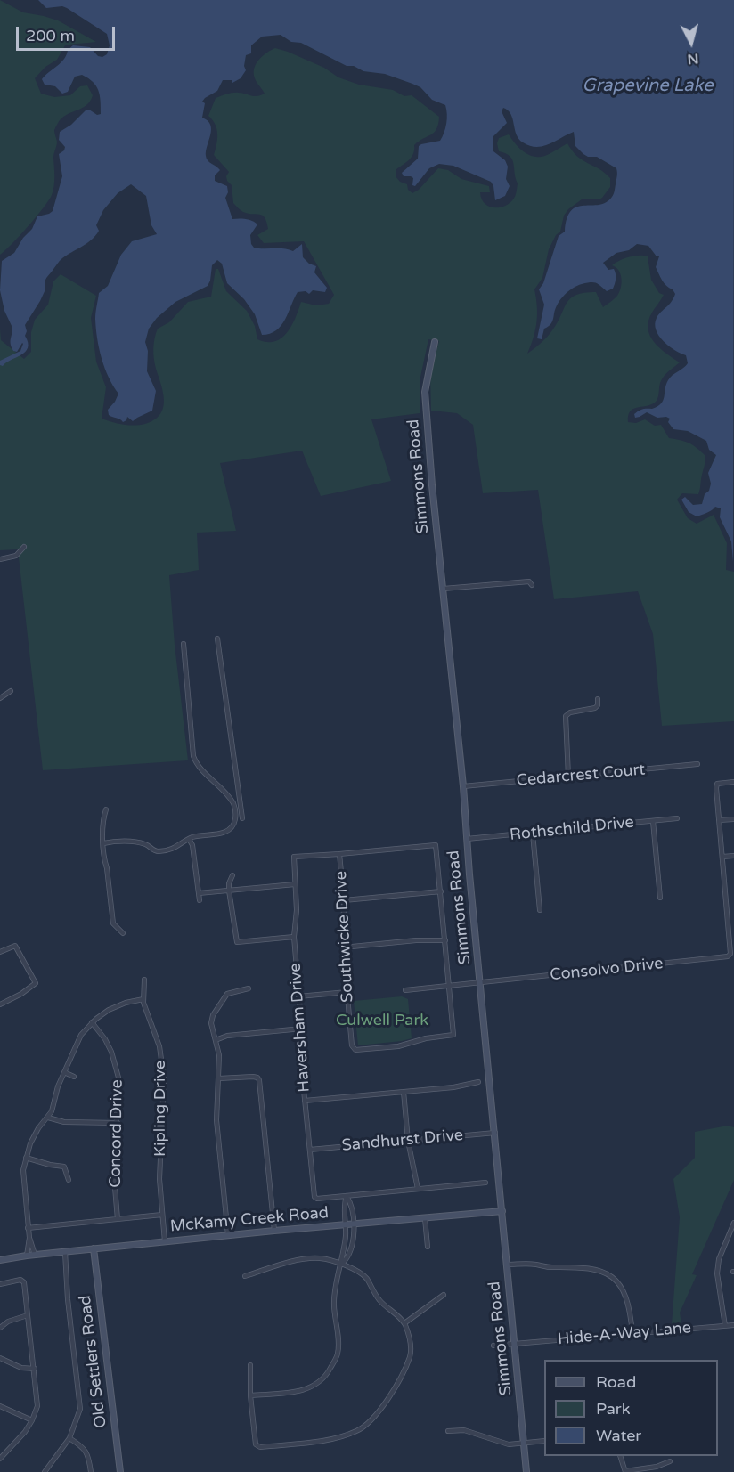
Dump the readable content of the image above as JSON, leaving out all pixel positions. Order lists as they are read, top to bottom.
{
  "streets": {
    "street": [
      "Simmons Road",
      "Cedarcrest Court",
      "Rothschild Drive",
      "Southwicke Drive",
      "Consolvo Drive",
      "Haversham Drive",
      "Kipling Drive",
      "Concord Drive",
      "Sandhurst Drive",
      "McKamy Creek Road",
      "Hide-A-Way Lane",
      "Old Settlers Road"
    ]
  },
  "crossings": [
    ["Simmons Road", "Cedarcrest Court"],
    ["Simmons Road", "Rothschild Drive"],
    ["Simmons Road", "Consolvo Drive"],
    ["Simmons Road", "Sandhurst Drive"],
    ["Simmons Road", "McKamy Creek Road"],
    ["Simmons Road", "Hide-A-Way Lane"],
    ["Southwicke Drive", "Consolvo Drive"],
    ["Southwicke Drive", "Haversham Drive"],
    ["Haversham Drive", "Sandhurst Drive"],
    ["Kipling Drive", "McKamy Creek Road"],
    ["McKamy Creek Road", "Old Settlers Road"]
  ],
  "water": ["Grapevine Lake"],
  "parks": ["Culwell Park"],
  "legend": ["Road", "Park", "Water"],
  "scale_bar": "200 m",
  "north": "bottom"
}
